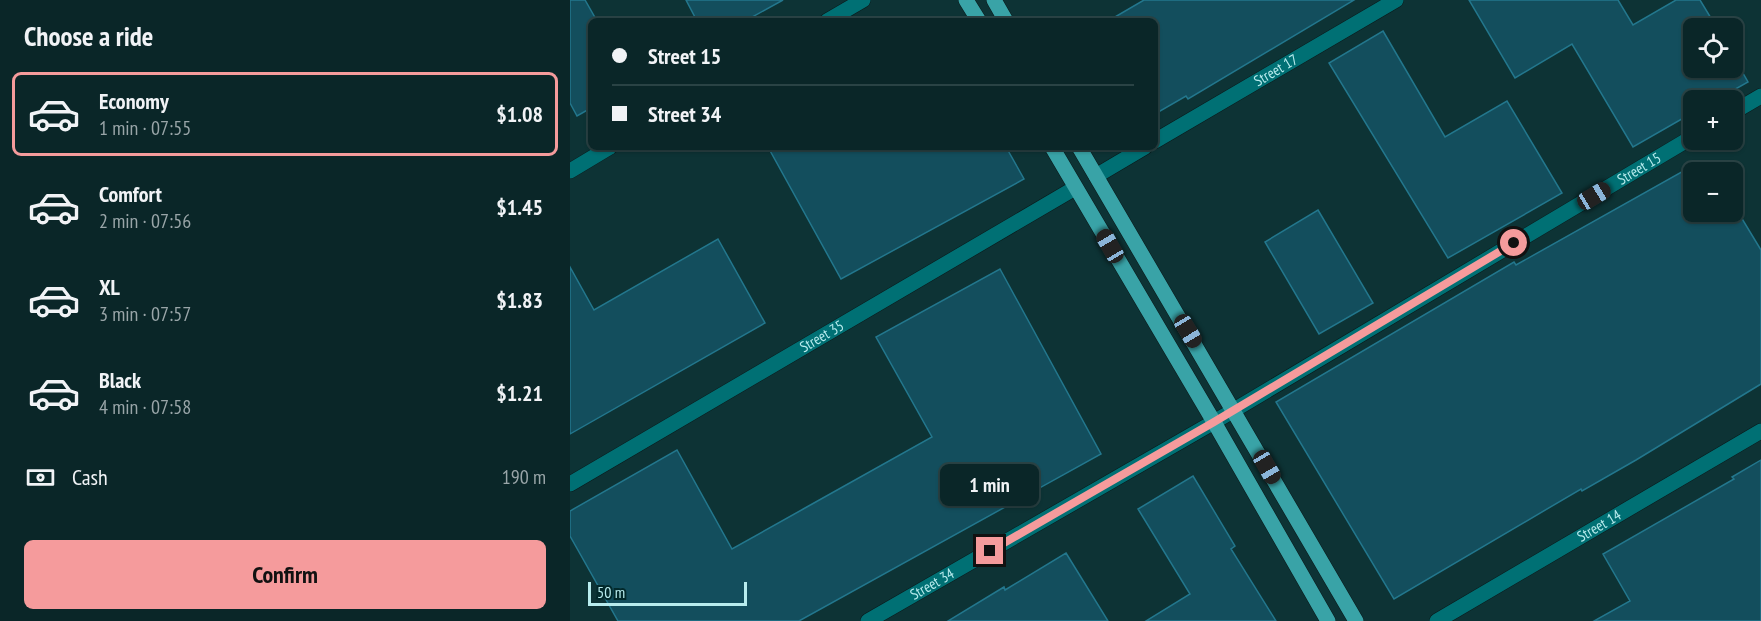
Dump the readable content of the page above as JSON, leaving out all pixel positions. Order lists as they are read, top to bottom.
{
  "streets": {
    "street": [
      "Street 17",
      "Street 15",
      "Street 35",
      "Street 14",
      "Street 34"
    ]
  },
  "crossings": [
    ["Street 15", "Street 34"]
  ],
  "scale_bar": "50 m",
  "page": {
    "heading": "Choose a ride",
    "map_buttons": ["+", "−"],
    "banner": ["Street 15", "Street 34"],
    "list": [
      {
        "name": "Economy",
        "note": "1 min · 07:55",
        "value": "$1.08"
      },
      {
        "name": "Comfort",
        "note": "2 min · 07:56",
        "value": "$1.45"
      },
      {
        "name": "XL",
        "note": "3 min · 07:57",
        "value": "$1.83"
      },
      {
        "name": "Black",
        "note": "4 min · 07:58",
        "value": "$1.21"
      }
    ],
    "pay": ["Cash", "190 m"],
    "bubble": "1 min",
    "buttons": "Confirm",
    "scale": "50 m"
  }
}
